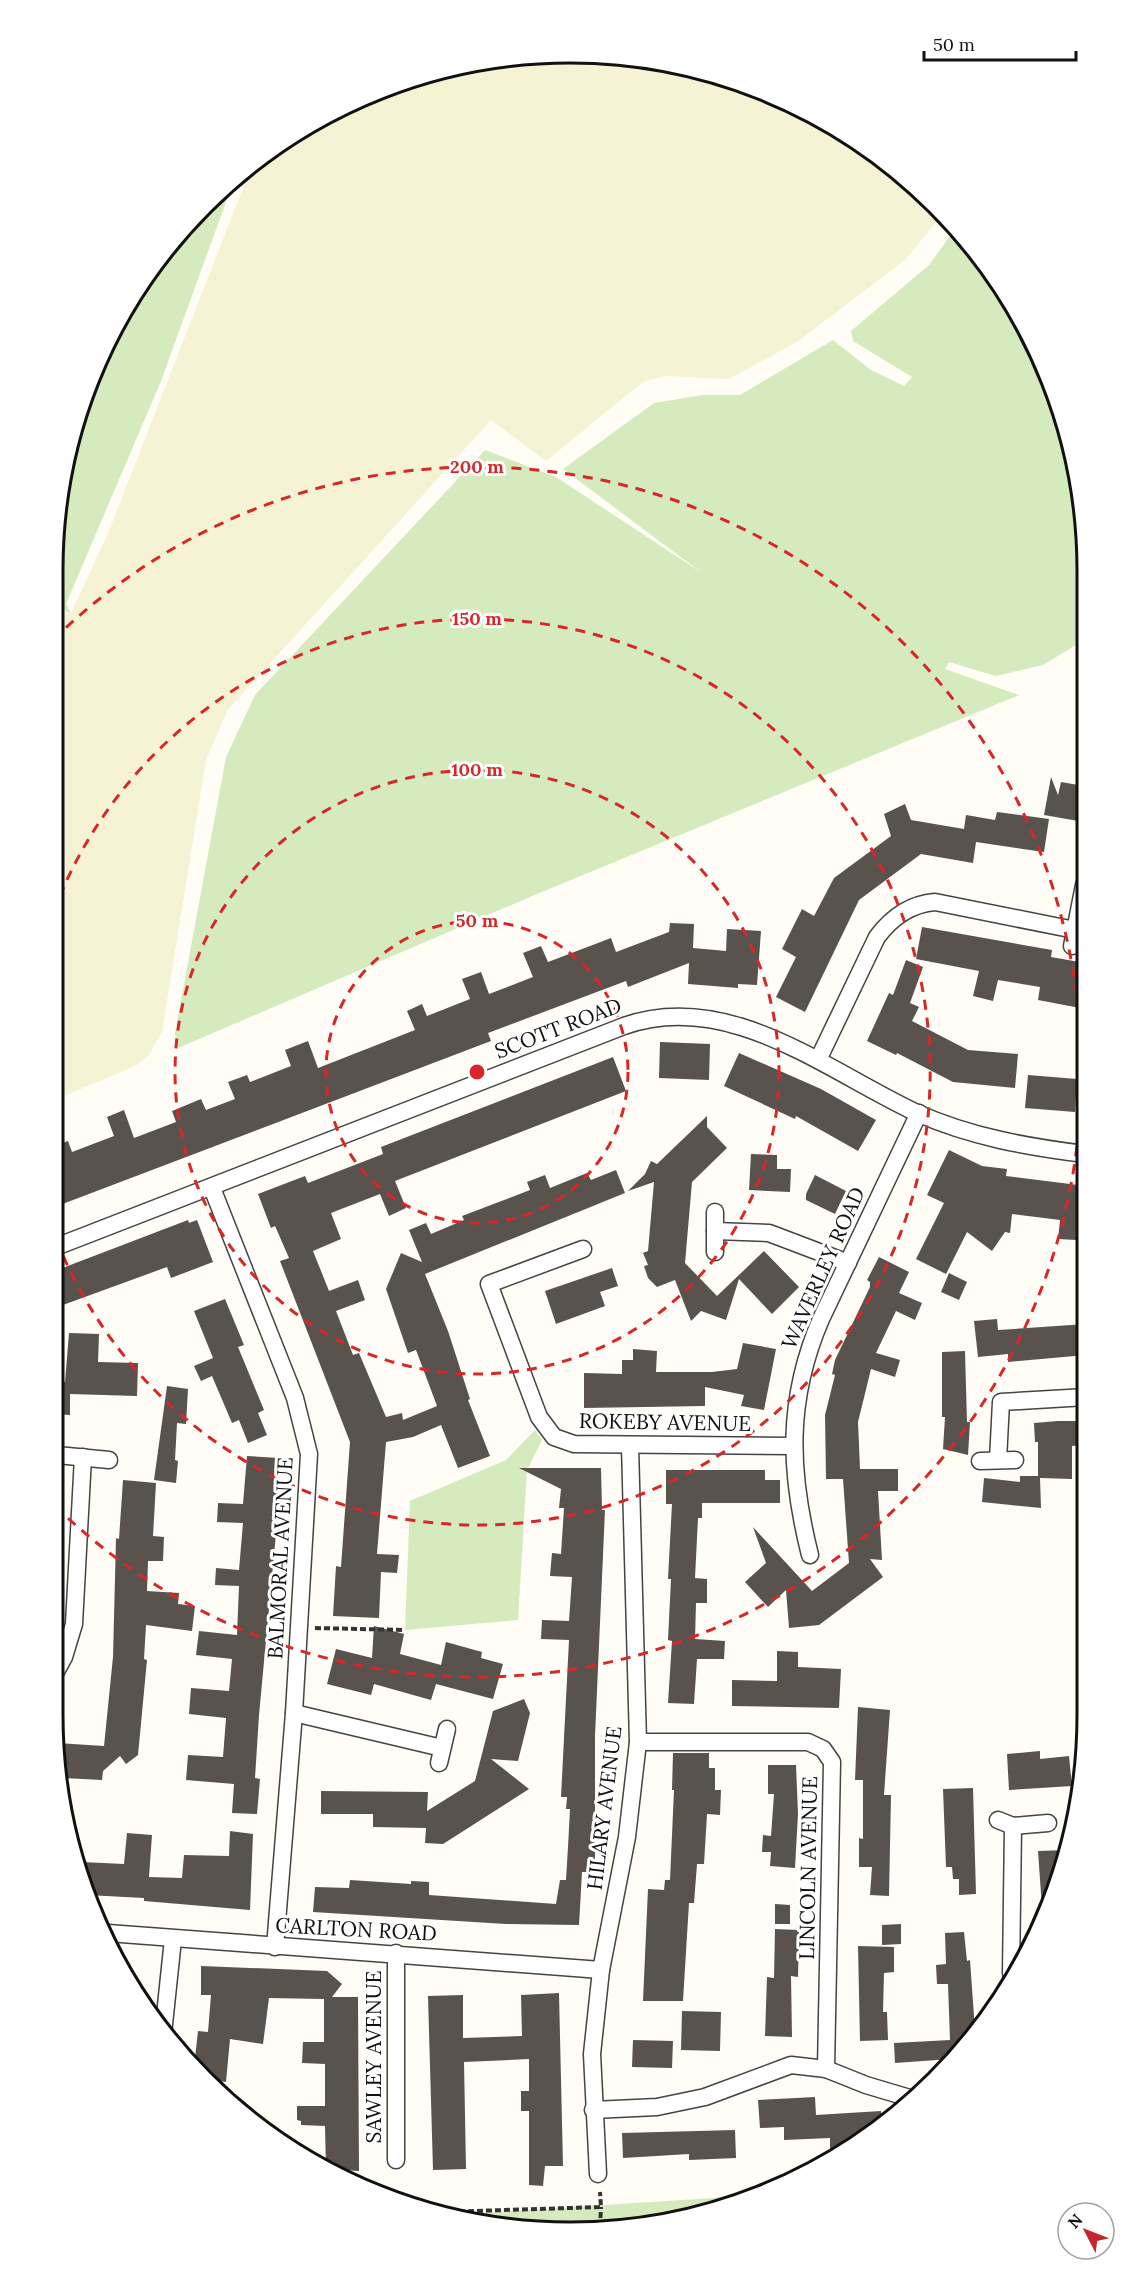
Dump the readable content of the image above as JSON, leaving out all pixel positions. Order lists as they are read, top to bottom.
{
  "streets": {
    "street": [
      "SCOTT ROAD",
      "WAVERLEY ROAD",
      "ROKEBY AVENUE",
      "BALMORAL AVENUE",
      "HILARY AVENUE",
      "LINCOLN AVENUE",
      "CARLTON ROAD",
      "SAWLEY AVENUE"
    ]
  },
  "crossings": [
    ["SCOTT ROAD", "WAVERLEY ROAD"],
    ["SCOTT ROAD", "BALMORAL AVENUE"],
    ["WAVERLEY ROAD", "ROKEBY AVENUE"],
    ["ROKEBY AVENUE", "HILARY AVENUE"],
    ["BALMORAL AVENUE", "CARLTON ROAD"],
    ["HILARY AVENUE", "LINCOLN AVENUE"],
    ["HILARY AVENUE", "CARLTON ROAD"],
    ["CARLTON ROAD", "SAWLEY AVENUE"]
  ],
  "scale_bar": "50 m",
  "north": "top left",
  "rings": [
    "200 m",
    "150 m",
    "100 m",
    "50 m"
  ]
}
